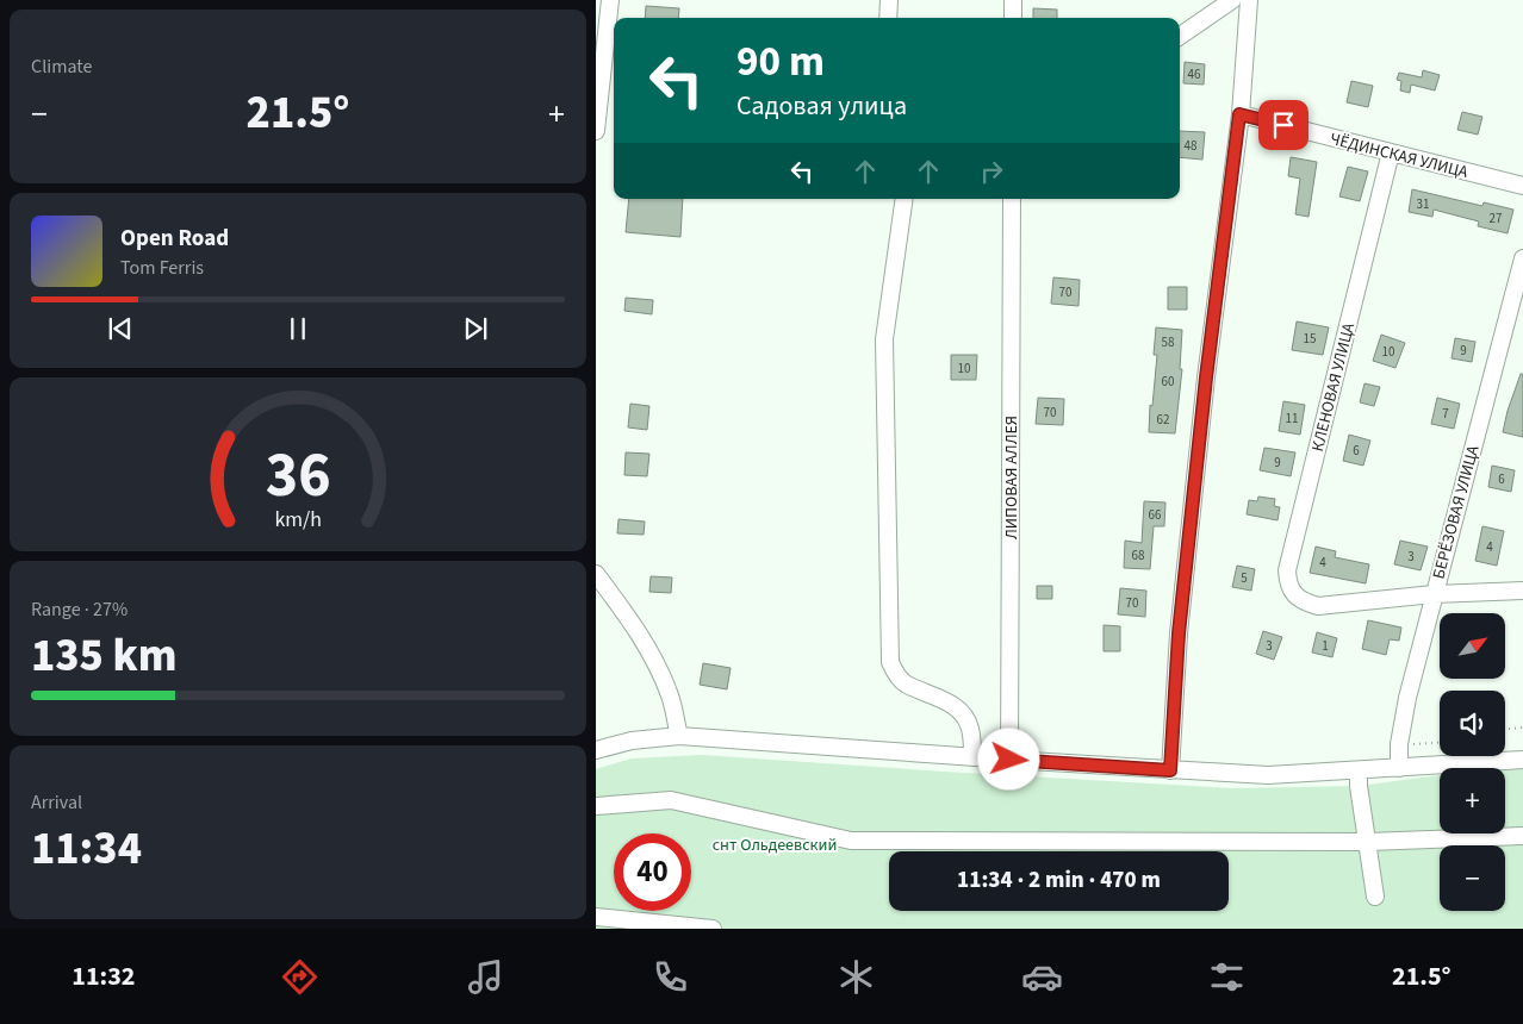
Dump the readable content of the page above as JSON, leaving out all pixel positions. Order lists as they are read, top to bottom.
{
  "streets": {
    "street": [
      "ЧЁДИНСКАЯ УЛИЦА",
      "КЛЕНОВАЯ УЛИЦА",
      "ЛИПОВАЯ АЛЛЕЯ",
      "БЕРЁЗОВАЯ УЛИЦА"
    ]
  },
  "crossings": [
    ["ЧЁДИНСКАЯ УЛИЦА", "КЛЕНОВАЯ УЛИЦА"],
    ["КЛЕНОВАЯ УЛИЦА", "БЕРЁЗОВАЯ УЛИЦА"]
  ],
  "parks": ["снт Ольдеевский"],
  "house_numbers": [
    "46",
    "48",
    "31",
    "27",
    "70",
    "15",
    "58",
    "9",
    "10",
    "10",
    "60",
    "70",
    "7",
    "11",
    "62",
    "6",
    "9",
    "6",
    "66",
    "4",
    "68",
    "3",
    "4",
    "5",
    "70",
    "3",
    "1"
  ],
  "north": "top right",
  "page": {
    "tile": [
      "Climate",
      ["Range · 27%", "135 km"],
      ["Arrival", "11:34"]
    ],
    "turn": ["90 m", "Садовая улица"],
    "heat": ["−", "21.5°", "+"],
    "song": ["Open Road", "Tom Ferris"],
    "map_buttons": ["+", "−"],
    "limit": "40",
    "trip": "11:34 · 2 min · 470 m",
    "tabs": ["11:32", "21.5°"],
    "gauge": ["36", "km/h"]
  }
}
